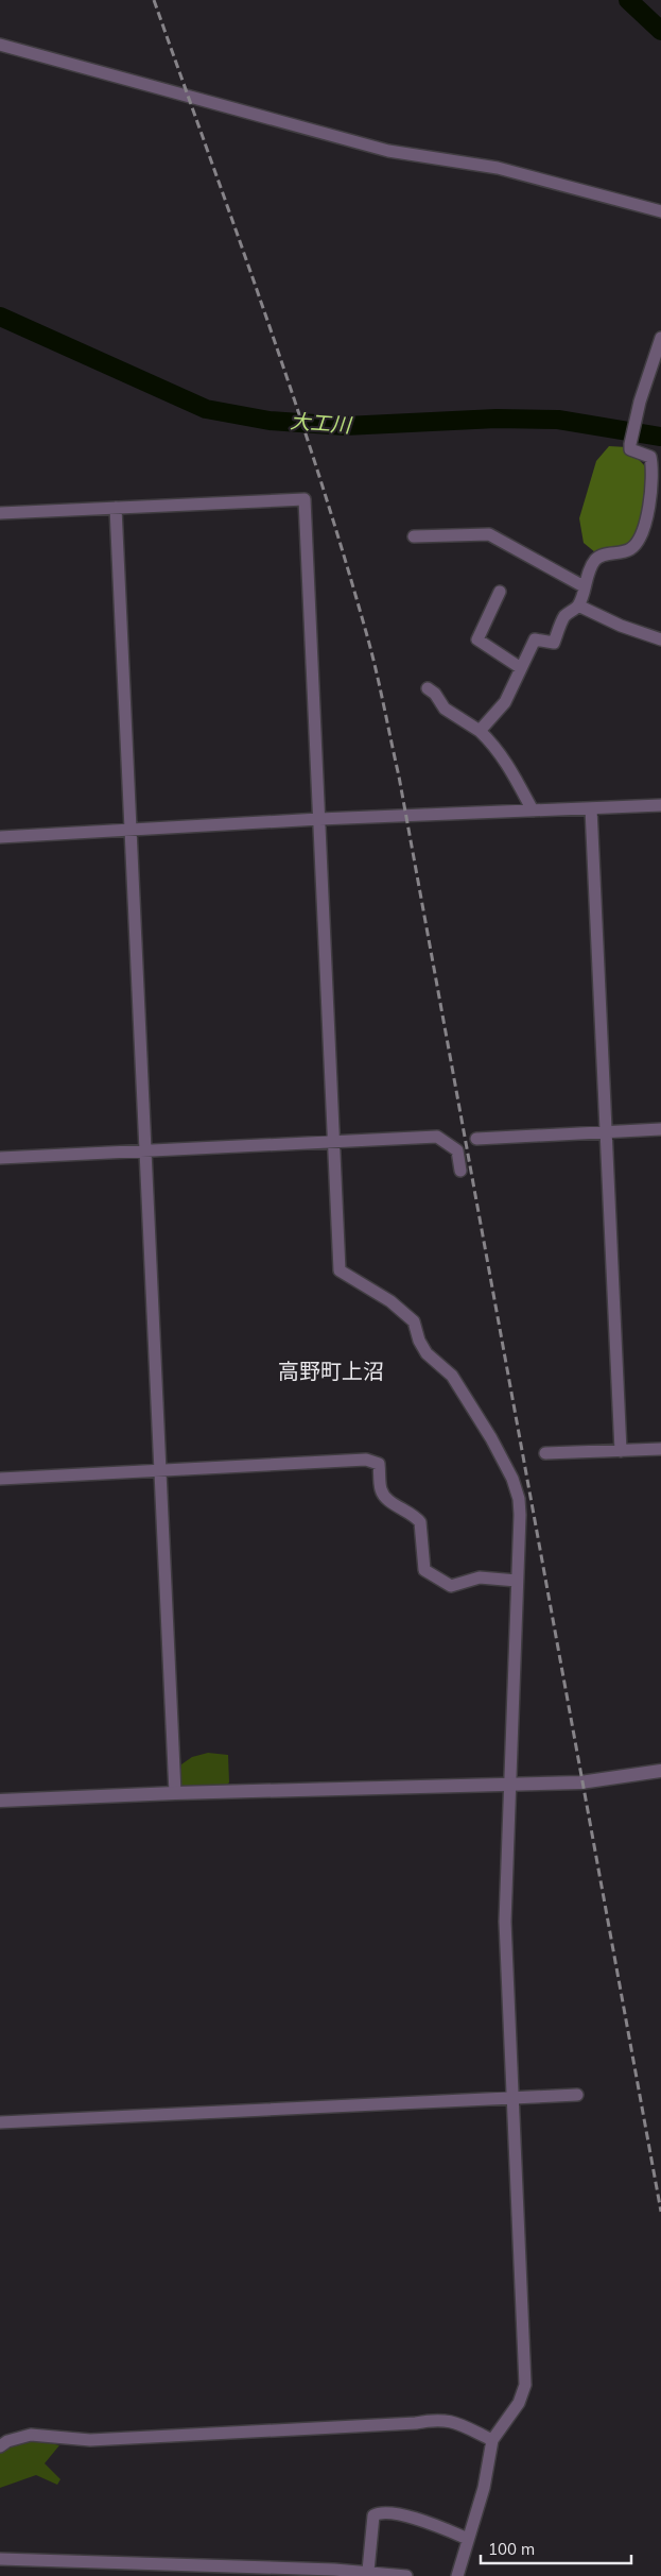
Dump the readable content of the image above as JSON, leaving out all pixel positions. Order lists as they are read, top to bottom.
{
  "districts": ["高野町上沼"],
  "water": ["大工川"],
  "scale_bar": "100 m"
}
